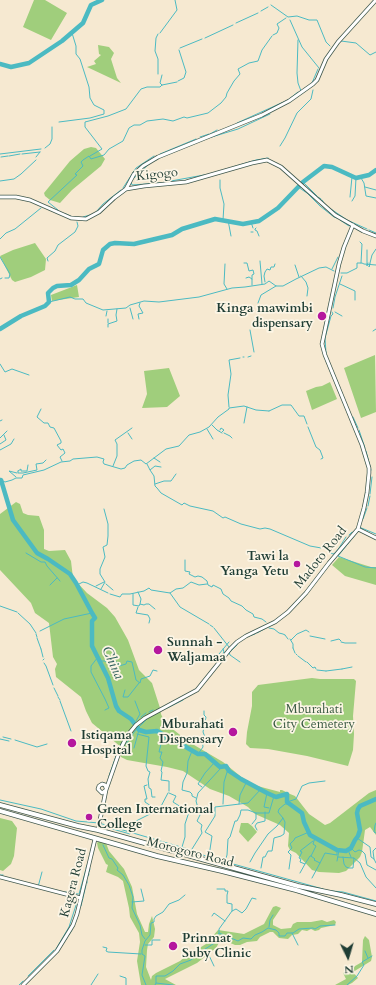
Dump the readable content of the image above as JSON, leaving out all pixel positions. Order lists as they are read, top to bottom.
{
  "streets": {
    "highway": ["Morogoro Road"],
    "main road": ["Kigogo", "Madoto Road", "Kagera Road"]
  },
  "crossings": [
    ["Kigogo", "Madoto Road"],
    ["Morogoro Road", "Kagera Road"]
  ],
  "water": ["China"],
  "parks": ["Mburahati City Cemetery"],
  "places": [
    "Kinga mawimbi dispensary",
    "Tawi la Yanga Yetu",
    "Sunnah - Waljamaa",
    "Mburahati Dispensary",
    "Istiqama Hospital",
    "Green International College",
    "Prinmat Suby Clinic"
  ],
  "north": "bottom"
}
